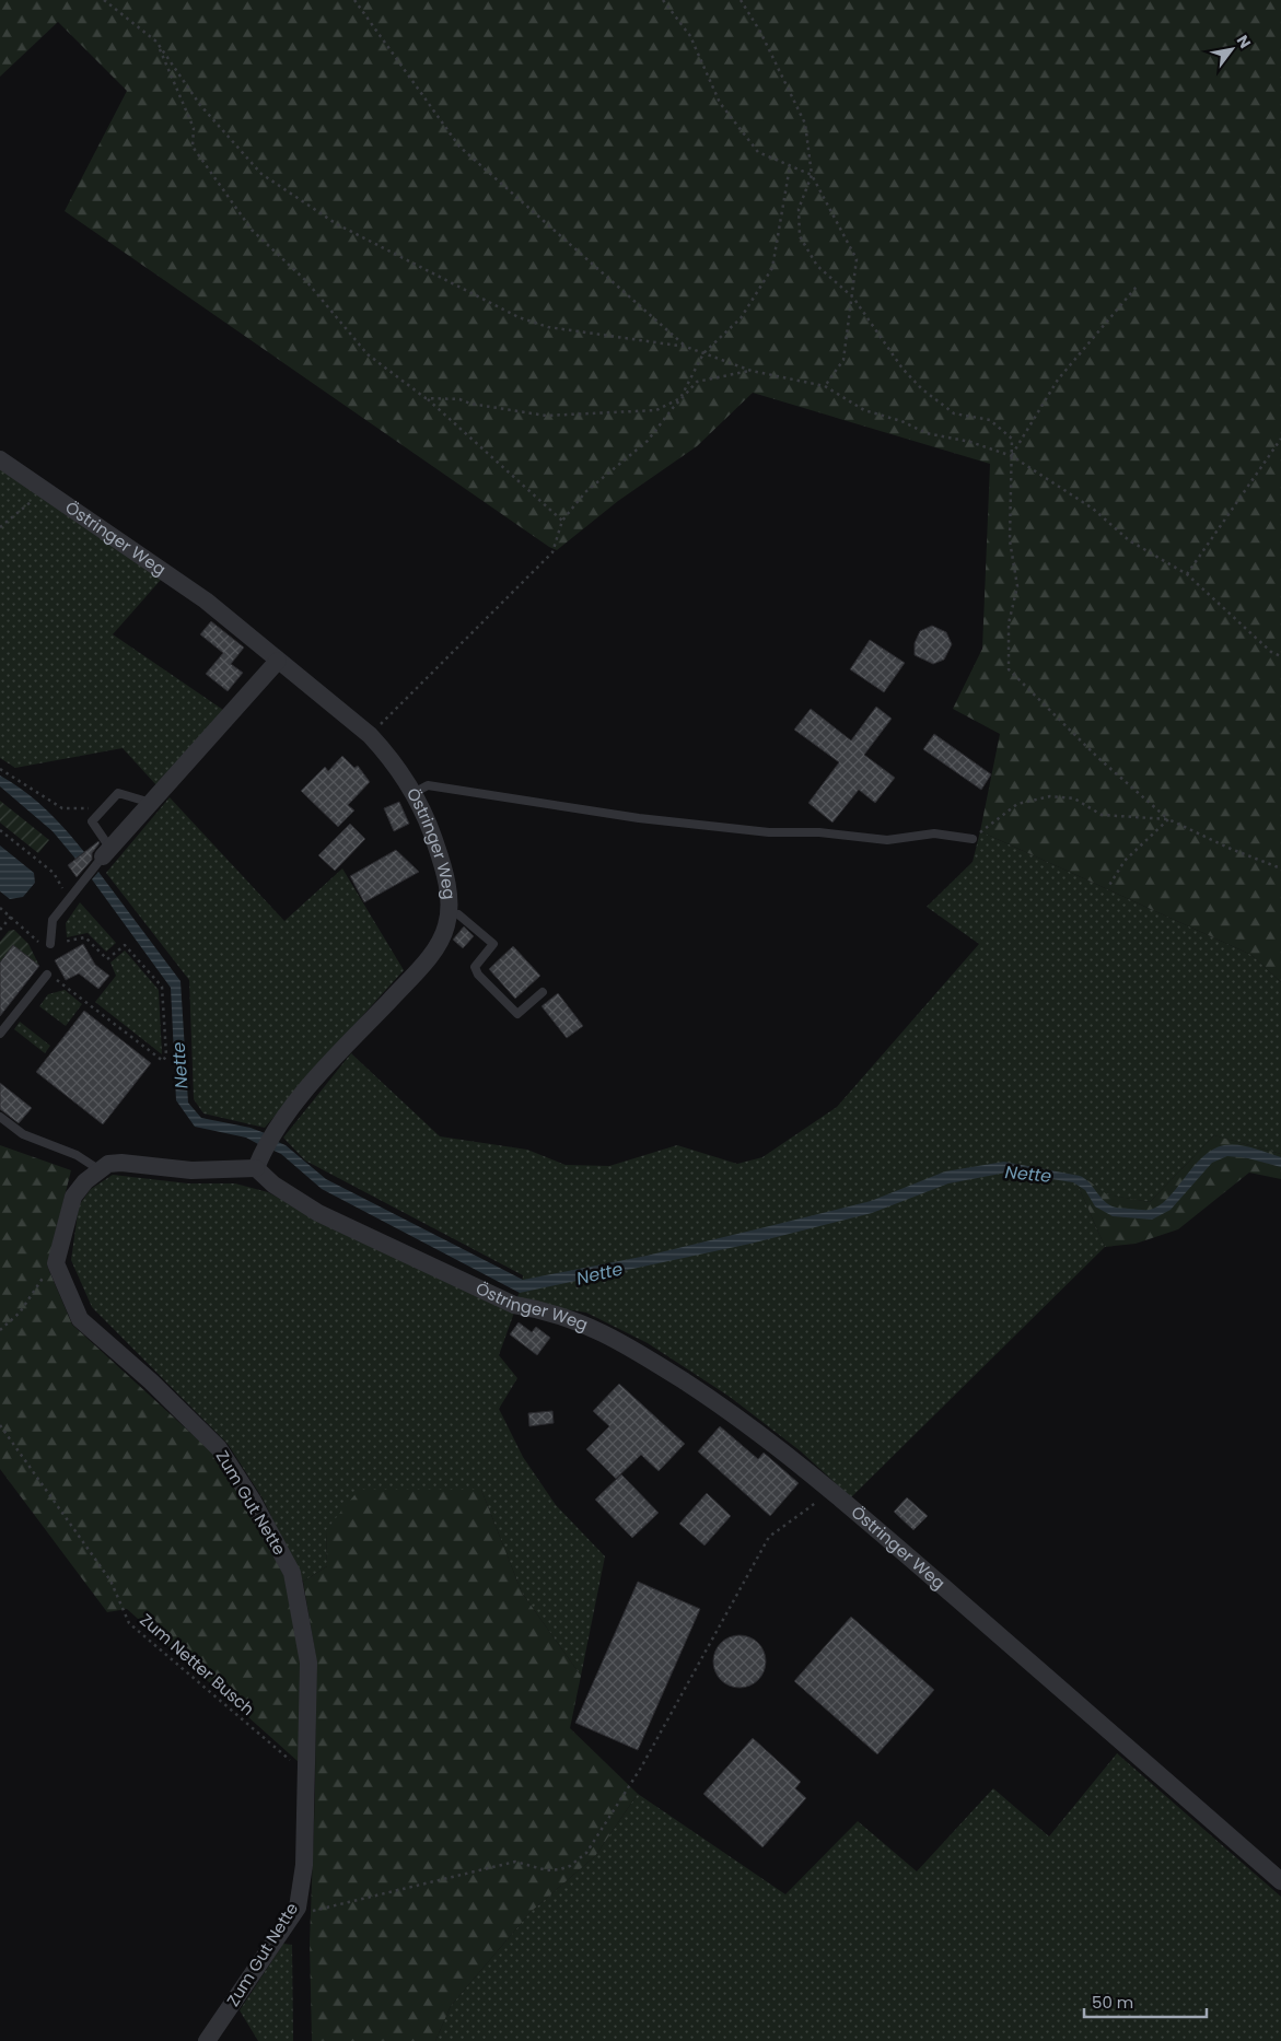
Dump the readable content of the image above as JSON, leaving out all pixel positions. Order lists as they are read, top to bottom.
{
  "streets": {
    "street": ["Östringer Weg", "Zum Gut Nette"],
    "path": ["Zum Netter Busch"]
  },
  "crossings": [
    ["Zum Gut Nette", "Zum Netter Busch"]
  ],
  "water": ["Nette"],
  "scale_bar": "50 m",
  "north": "top right"
}
